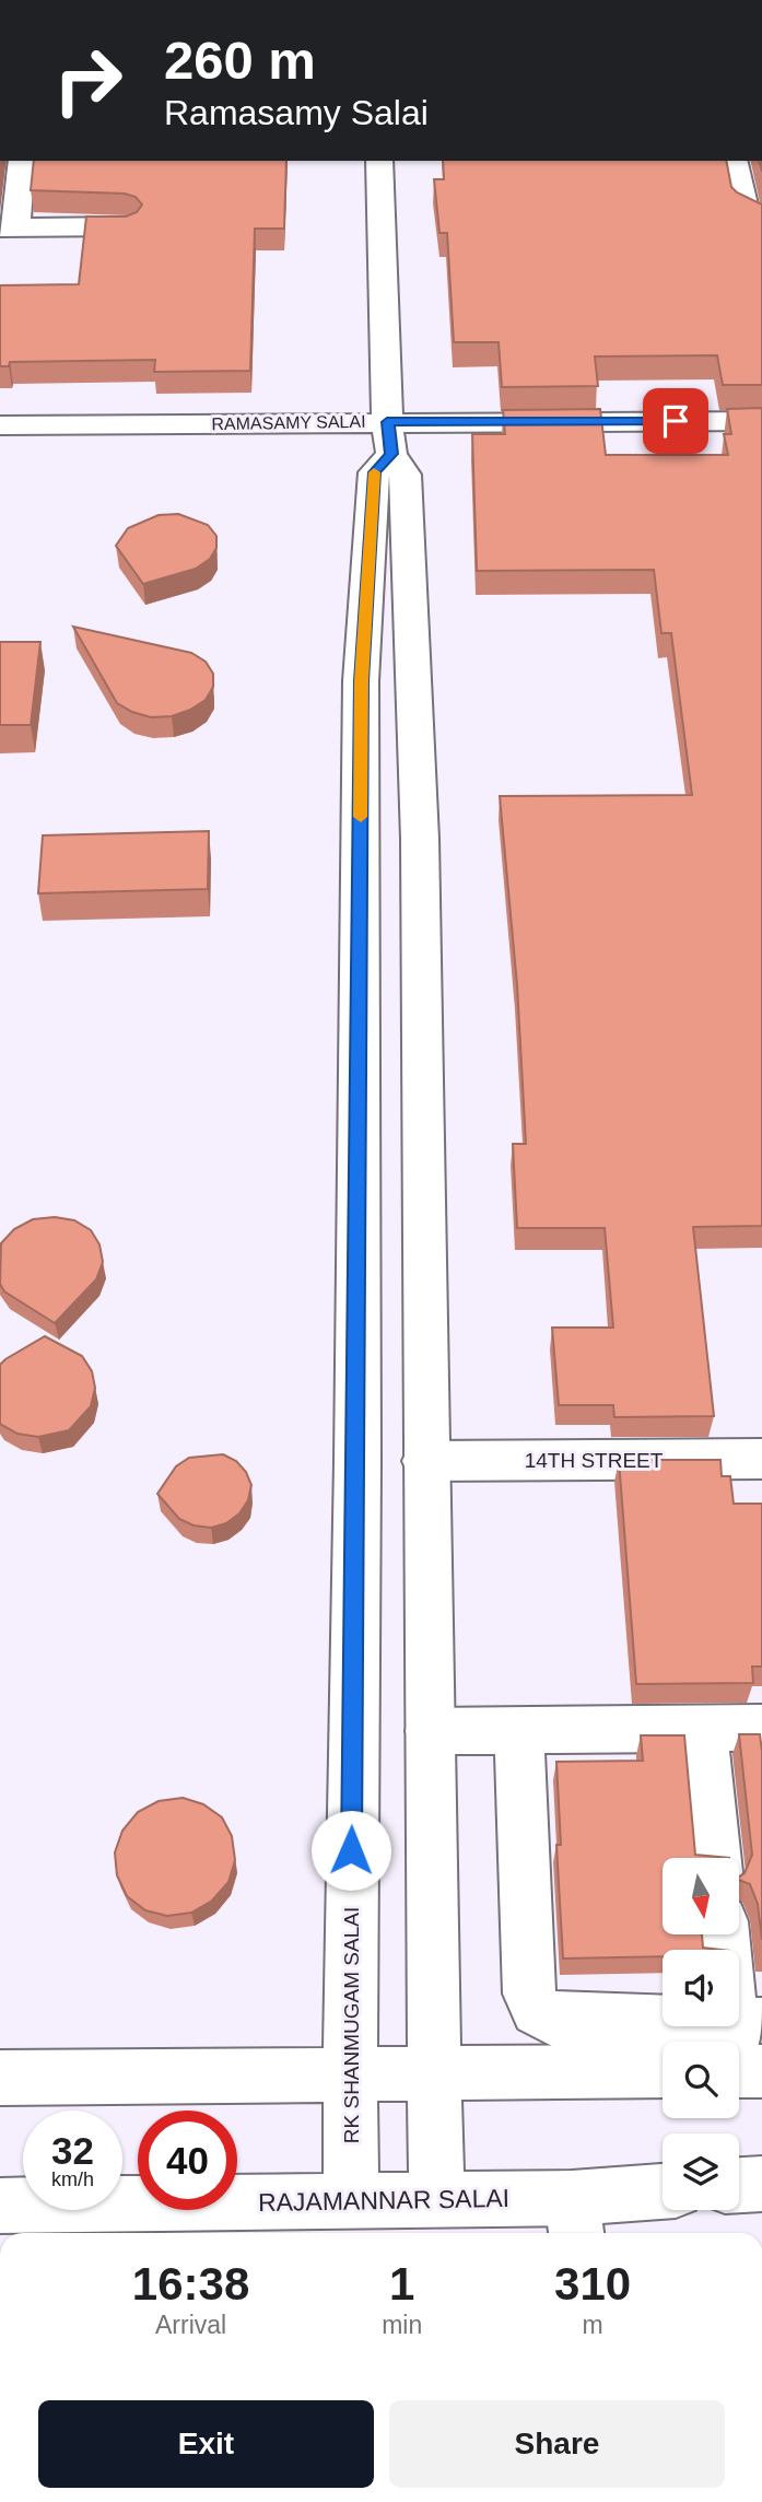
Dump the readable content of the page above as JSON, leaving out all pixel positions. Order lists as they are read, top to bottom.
{
  "streets": {
    "street": [
      "RAMASAMY SALAI",
      "14TH STREET",
      "RK SHANMUGAM SALAI",
      "RAJAMANNAR SALAI"
    ]
  },
  "crossings": [
    ["RAMASAMY SALAI", "RK SHANMUGAM SALAI"],
    ["RK SHANMUGAM SALAI", "RAJAMANNAR SALAI"]
  ],
  "north": "bottom",
  "page": {
    "turn": ["260 m", "Ramasamy Salai"],
    "speed": "32 km/h",
    "limit": "40",
    "eta": [
      "16:38",
      "Arrival",
      "1",
      "min",
      "310",
      "m"
    ],
    "buttons": ["Exit", "Share"]
  }
}
